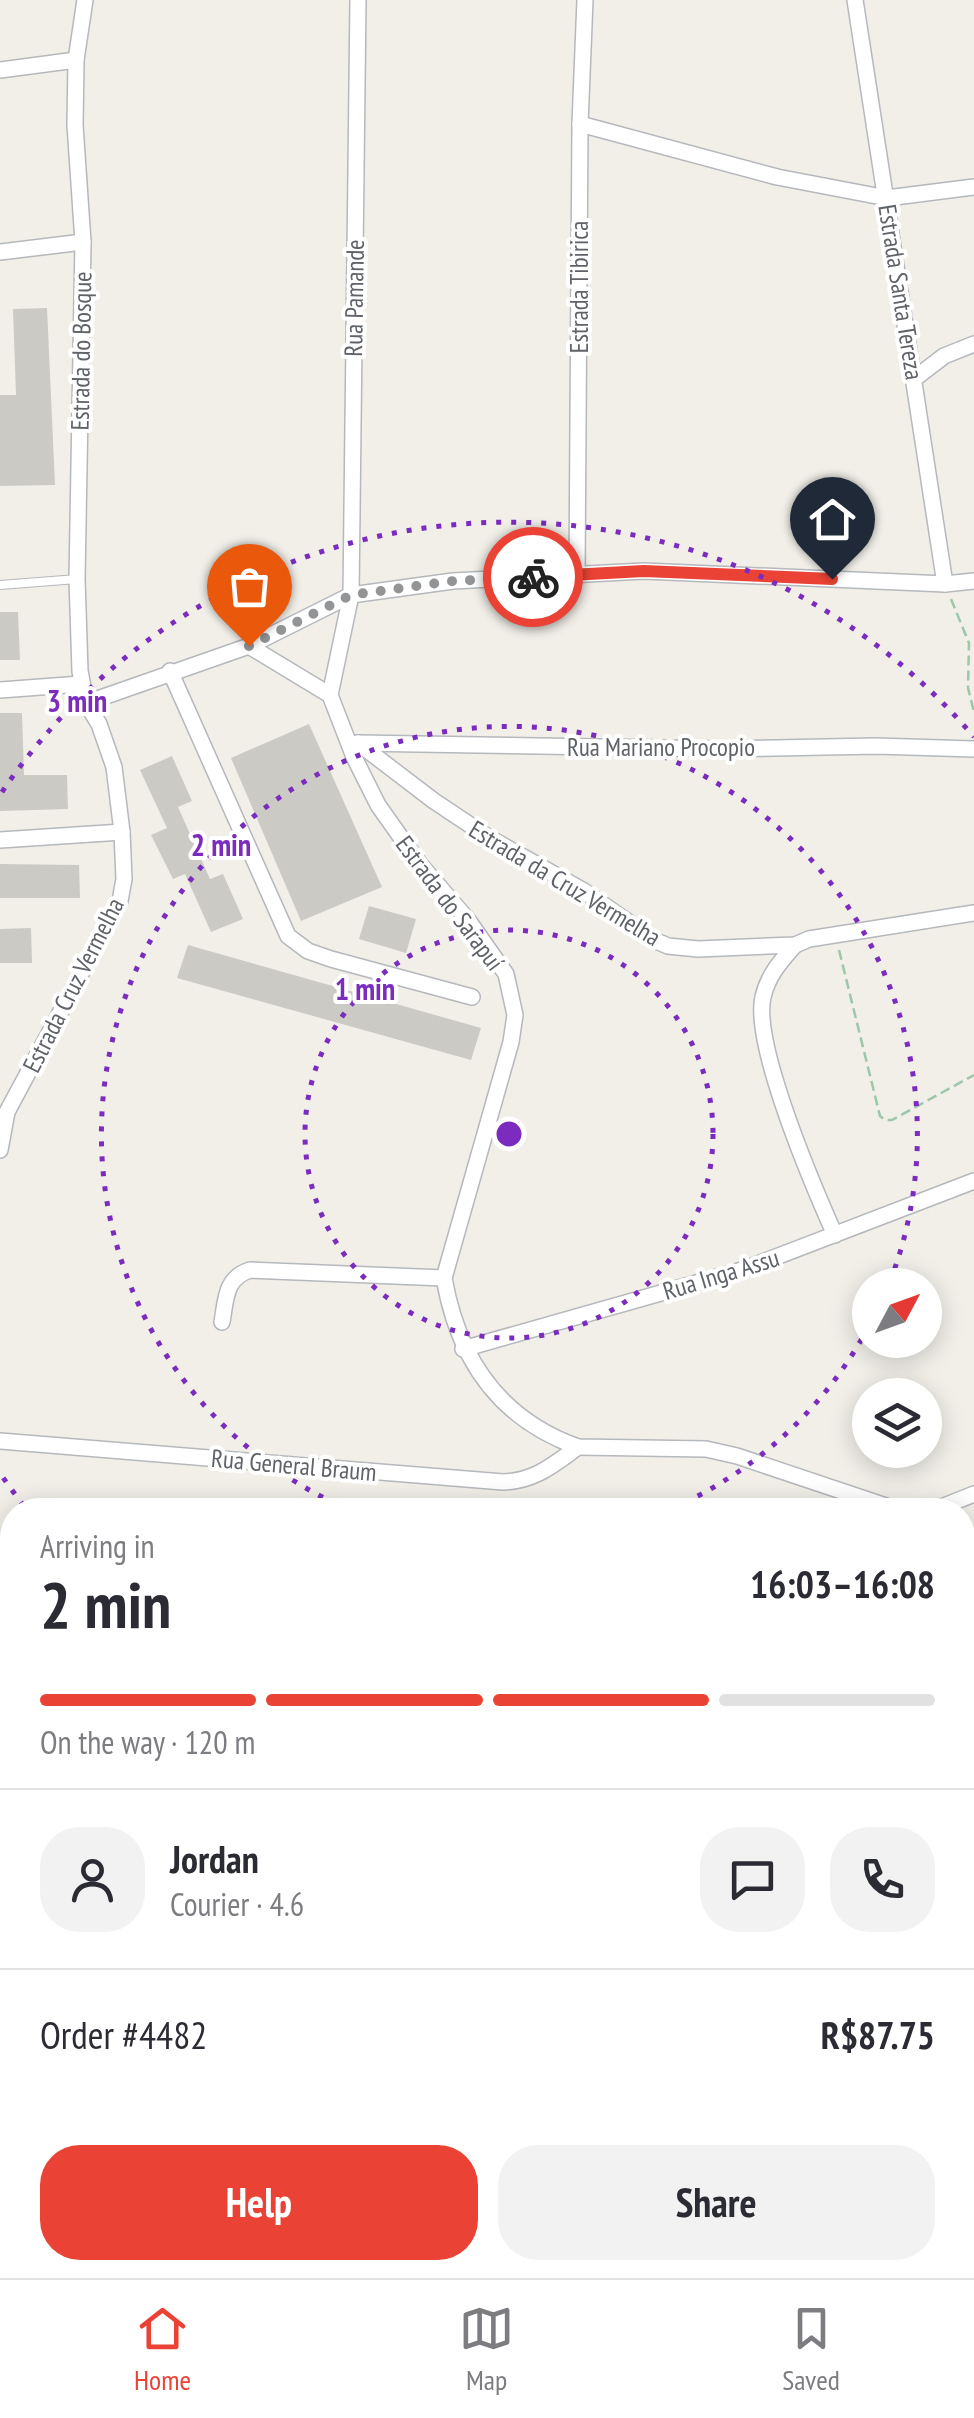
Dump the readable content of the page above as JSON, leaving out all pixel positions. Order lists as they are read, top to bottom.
{
  "streets": {
    "street": [
      "Estrada Tibirica",
      "Estrada Santa Tereza",
      "Rua Pamande",
      "Estrada do Bosque",
      "Rua Mariano Procopio",
      "Estrada da Cruz Vermelha",
      "Estrada do Sarapuí",
      "Estrada Cruz Vermelha",
      "Rua Inga Assu",
      "Rua General Braum"
    ]
  },
  "crossings": [
    ["Estrada do Bosque", "Estrada Cruz Vermelha"],
    ["Rua Mariano Procopio", "Estrada da Cruz Vermelha"],
    ["Rua Mariano Procopio", "Estrada do Sarapuí"],
    ["Estrada da Cruz Vermelha", "Estrada do Sarapuí"],
    ["Estrada do Sarapuí", "Rua Inga Assu"],
    ["Estrada do Sarapuí", "Rua General Braum"]
  ],
  "north": "top right",
  "page": {
    "heading": ["2 min", "Arriving in", "16:03–16:08"],
    "panel": [
      "Jordan",
      "Courier · 4.6",
      "Order #4482",
      "R$87.75"
    ],
    "bar": "On the way · 120 m",
    "buttons": ["Help", "Share"],
    "tabs": ["Home", "Map", "Saved"]
  },
  "rings": ["3 min", "2 min", "1 min"]
}
